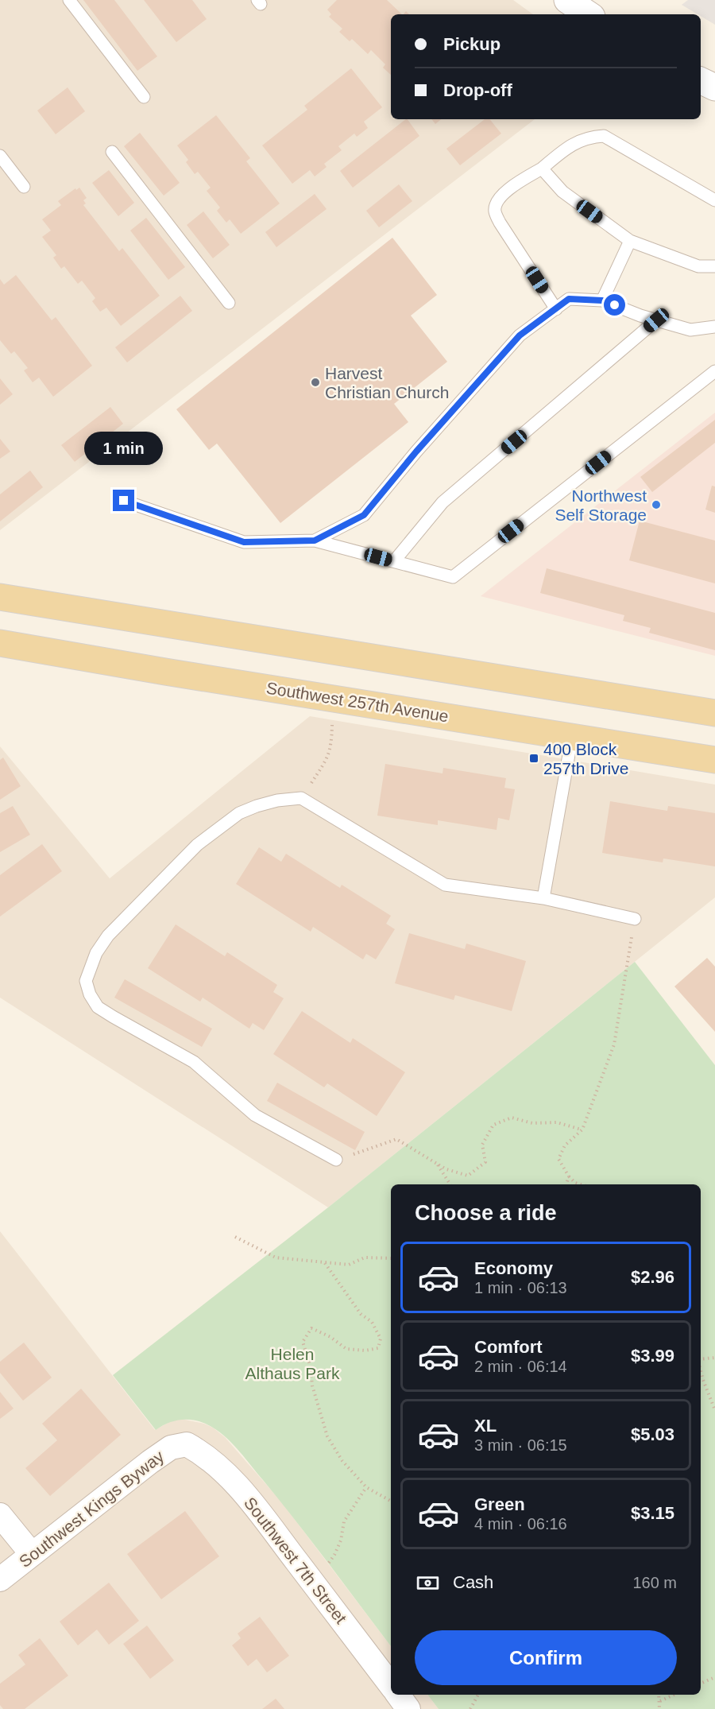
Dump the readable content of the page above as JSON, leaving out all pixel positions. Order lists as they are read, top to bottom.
{
  "streets": {
    "main road": ["Southwest 257th Avenue"],
    "street": ["Southwest Kings Byway", "Southwest 7th Street"]
  },
  "crossings": [
    ["Southwest Kings Byway", "Southwest 7th Street"]
  ],
  "parks": ["Helen Althaus Park"],
  "places": {
    "other": ["Harvest Christian Church", "Northwest Self Storage"],
    "transit": ["400 Block 257th Drive"]
  },
  "page": {
    "banner": ["Pickup", "Drop-off"],
    "bubble": "1 min",
    "heading": "Choose a ride",
    "list": [
      {
        "name": "Economy",
        "note": "1 min · 06:13",
        "value": "$2.96"
      },
      {
        "name": "Comfort",
        "note": "2 min · 06:14",
        "value": "$3.99"
      },
      {
        "name": "XL",
        "note": "3 min · 06:15",
        "value": "$5.03"
      },
      {
        "name": "Green",
        "note": "4 min · 06:16",
        "value": "$3.15"
      }
    ],
    "pay": ["Cash", "160 m"],
    "buttons": "Confirm"
  }
}
